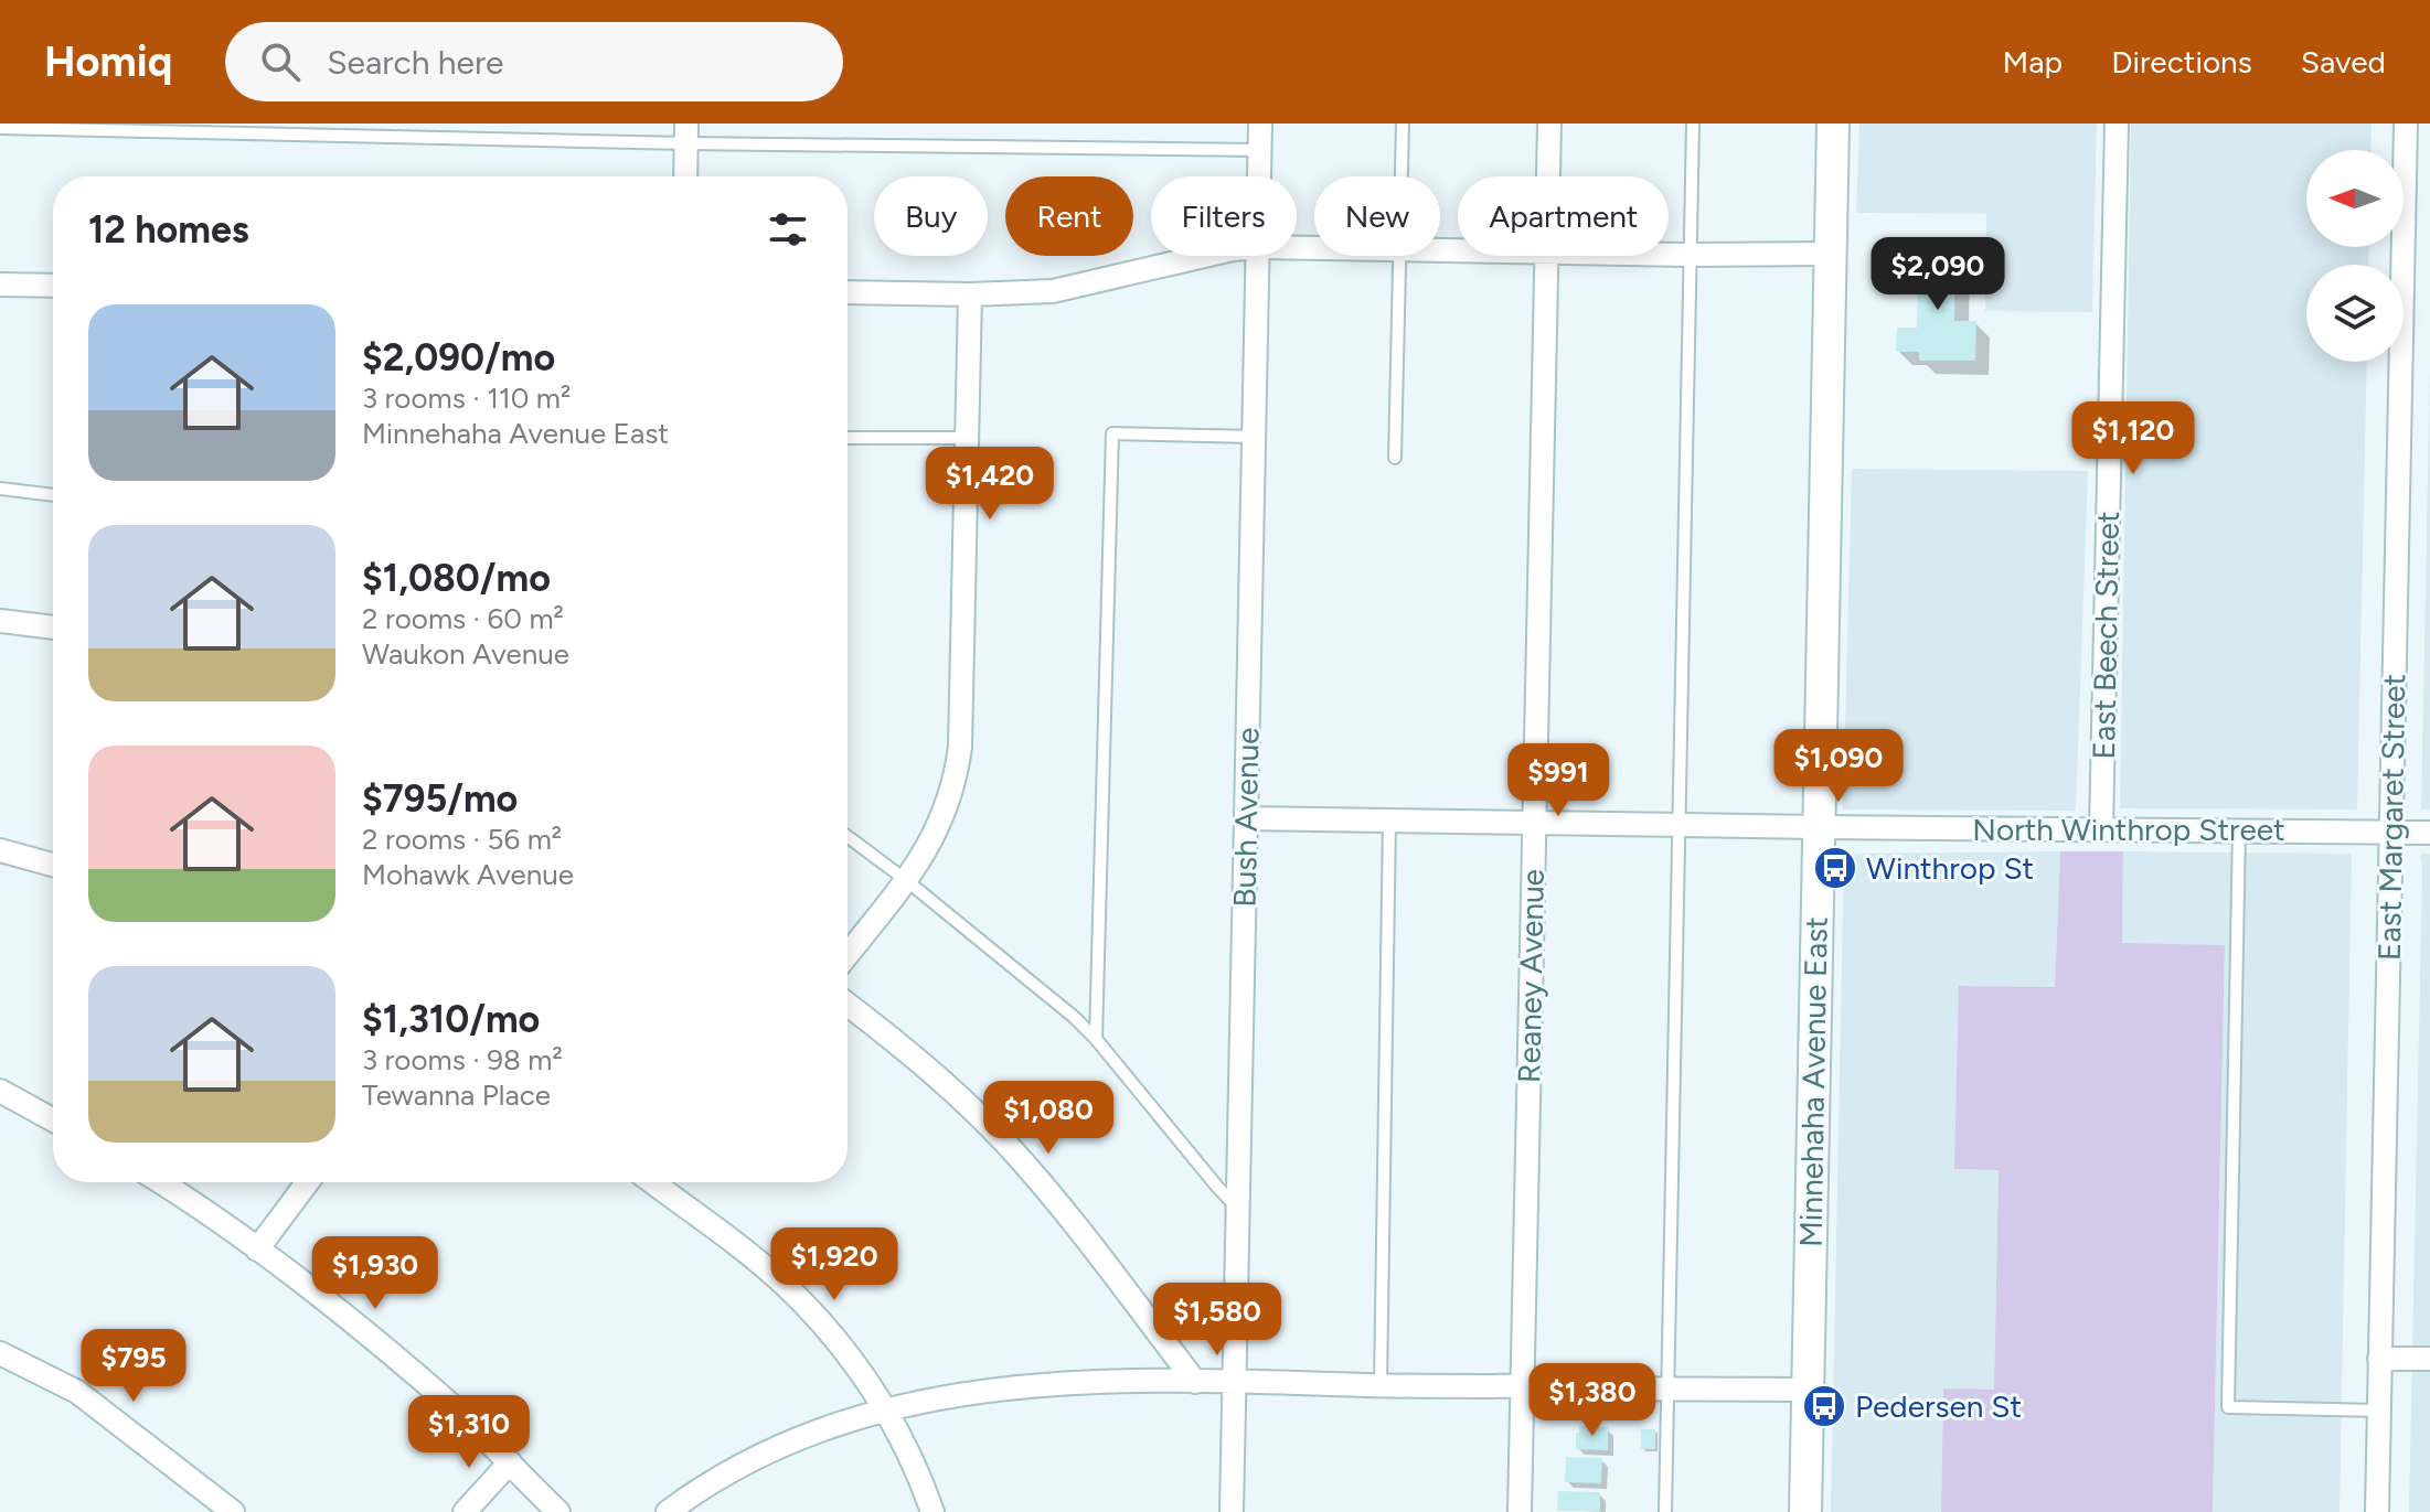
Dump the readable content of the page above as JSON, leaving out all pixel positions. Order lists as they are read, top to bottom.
{
  "streets": {
    "main road": ["Minnehaha Avenue East"],
    "street": [
      "East Beech Street",
      "Bush Avenue",
      "East Margaret Street",
      "North Winthrop Street",
      "Reaney Avenue"
    ]
  },
  "crossings": [
    ["East Beech Street", "North Winthrop Street"],
    ["Bush Avenue", "North Winthrop Street"],
    ["East Margaret Street", "North Winthrop Street"],
    ["North Winthrop Street", "Reaney Avenue"],
    ["North Winthrop Street", "Minnehaha Avenue East"]
  ],
  "places": {
    "bus stop": ["Winthrop St", "Pedersen St"]
  },
  "north": "left",
  "page": {
    "header": "Homiq",
    "search": "Search here",
    "nav": ["Map", "Directions", "Saved"],
    "chip": [
      "Buy",
      "Rent",
      "Filters",
      "New",
      "Apartment"
    ],
    "heading": "12 homes",
    "price": [
      "$2,090",
      "$1,120",
      "$1,420",
      "$1,090",
      "$991",
      "$1,080",
      "$1,920",
      "$1,930",
      "$1,580",
      "$795",
      "$1,380",
      "$1,310"
    ],
    "list": [
      {
        "name": "$2,090/mo",
        "note": "3 rooms · 110 m² · Minnehaha Avenue East"
      },
      {
        "name": "$1,080/mo",
        "note": "2 rooms · 60 m² · Waukon Avenue"
      },
      {
        "name": "$795/mo",
        "note": "2 rooms · 56 m² · Mohawk Avenue"
      },
      {
        "name": "$1,310/mo",
        "note": "3 rooms · 98 m² · Tewanna Place"
      }
    ]
  }
}
